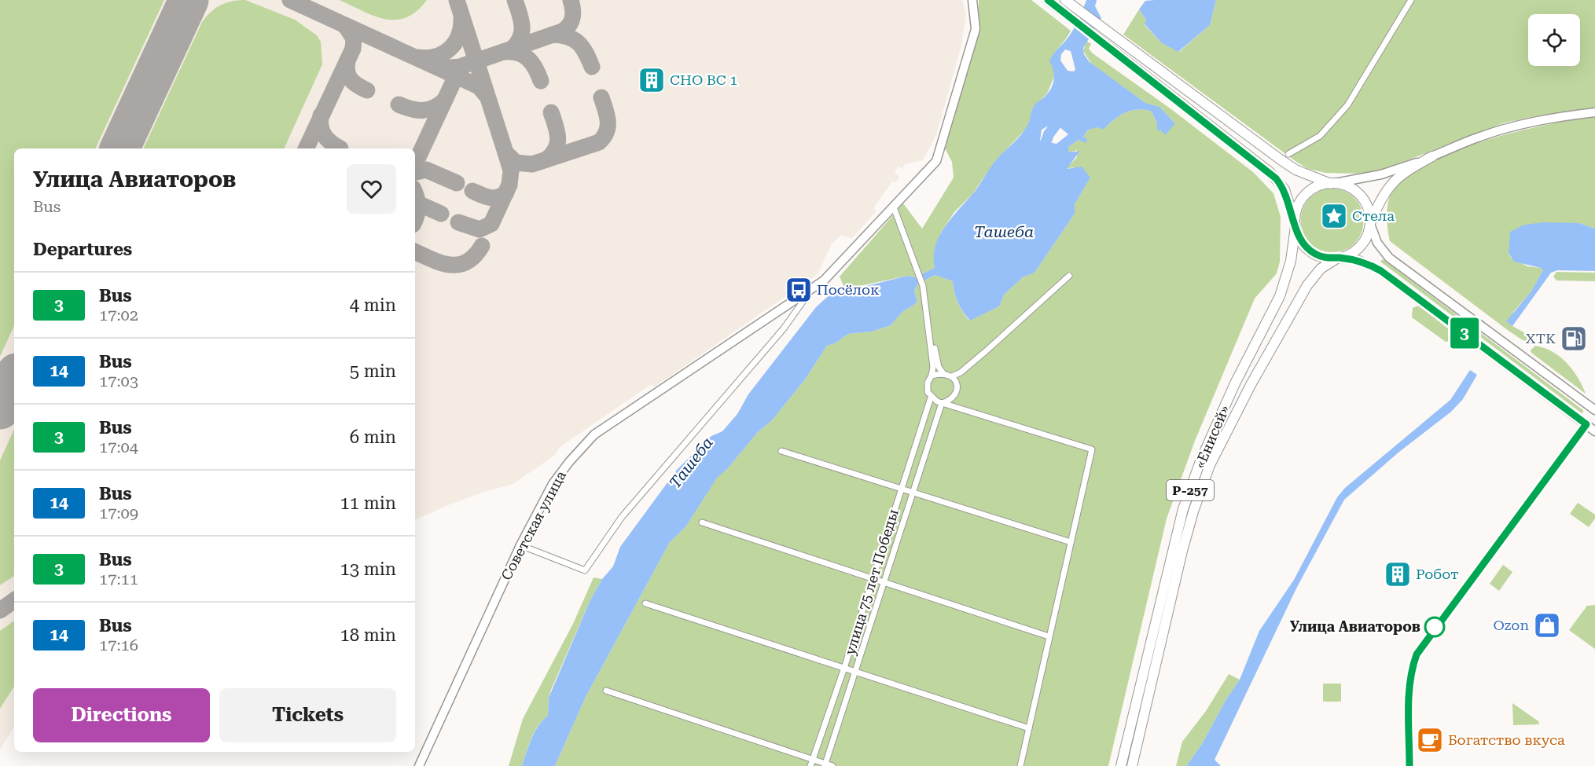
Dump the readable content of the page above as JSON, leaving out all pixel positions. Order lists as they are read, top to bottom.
{
  "streets": {
    "highway": ["«Енисей»", "Р-257"],
    "street": ["Советская улица", "улица 75 лет Победы"]
  },
  "water": ["Ташеба"],
  "places": {
    "building": ["СНО ВС 1", "Робот"],
    "place": ["Стела"],
    "bus stop": ["Посёлок"],
    "fuel station": ["ХТК"],
    "shop": ["Ozon"],
    "other": ["Улица Авиаторов"],
    "cafe": ["Богатство вкуса"]
  },
  "lines": ["bus line 3"],
  "page": {
    "on_map": "3",
    "heading": [
      ["Улица Авиаторов", "Bus"],
      "Departures"
    ],
    "list": [
      {
        "mark": "3",
        "name": "Bus",
        "note": "17:02",
        "value": "4 min"
      },
      {
        "mark": "14",
        "name": "Bus",
        "note": "17:03",
        "value": "5 min"
      },
      {
        "mark": "3",
        "name": "Bus",
        "note": "17:04",
        "value": "6 min"
      },
      {
        "mark": "14",
        "name": "Bus",
        "note": "17:09",
        "value": "11 min"
      },
      {
        "mark": "3",
        "name": "Bus",
        "note": "17:11",
        "value": "13 min"
      },
      {
        "mark": "14",
        "name": "Bus",
        "note": "17:16",
        "value": "18 min"
      }
    ],
    "buttons": ["Directions", "Tickets"]
  }
}
